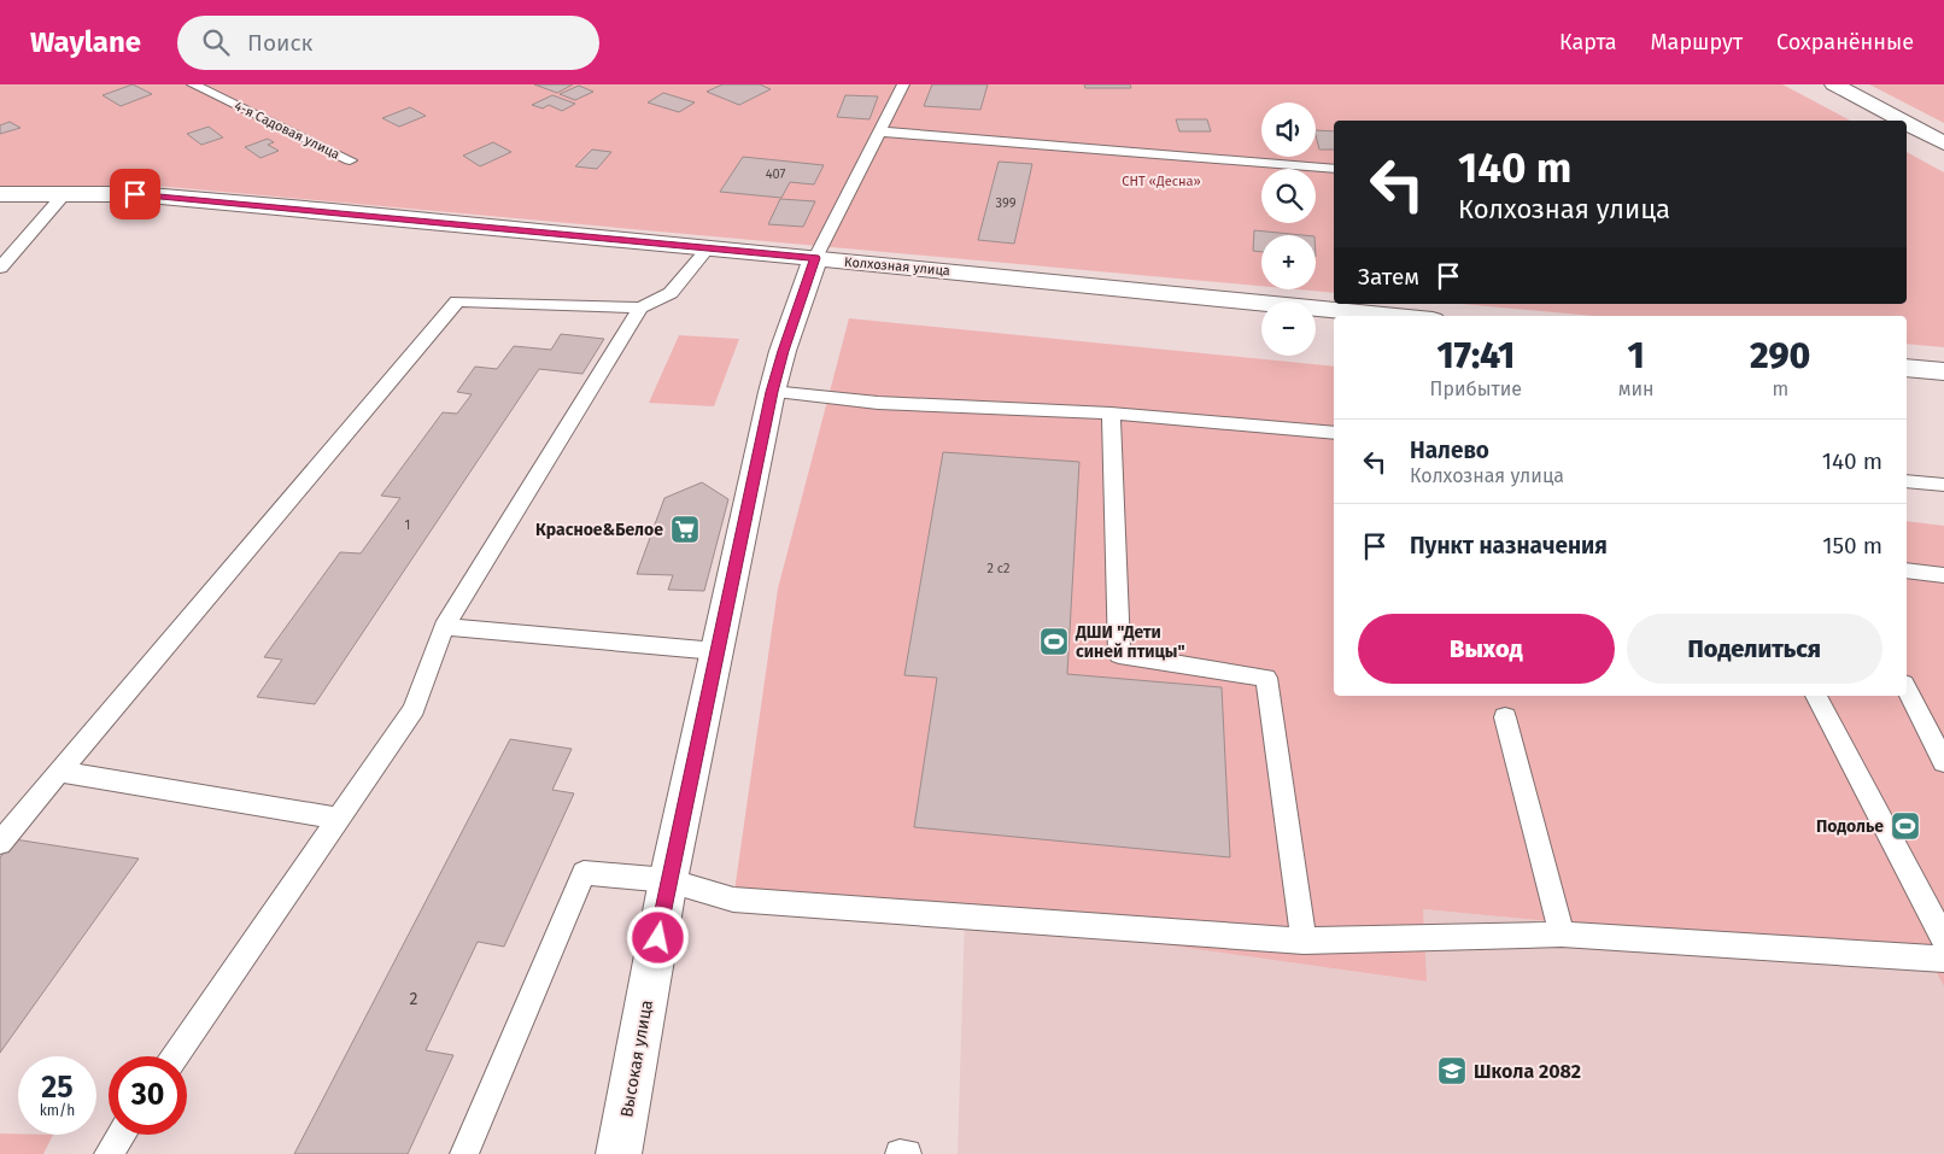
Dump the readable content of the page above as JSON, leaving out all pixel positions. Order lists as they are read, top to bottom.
{
  "streets": {
    "street": ["Колхозная улица", "Высокая улица"],
    "lane": ["4-я Садовая улица"]
  },
  "crossings": [
    ["Колхозная улица", "Высокая улица"]
  ],
  "parks": ["СНТ «Десна»"],
  "places": {
    "supermarket": ["Красное&Белое"],
    "sports": ["ДШИ \"Дети синей птицы\"", "Подолье"],
    "school or university": ["Школа 2082"]
  },
  "house_numbers": [
    "407",
    "399",
    "1",
    "2 с2",
    "2"
  ],
  "page": {
    "header": "Waylane",
    "search": "Поиск",
    "nav": ["Карта", "Маршрут", "Сохранённые"],
    "map_buttons": ["+", "−"],
    "turn": ["140 m", "Колхозная улица"],
    "then": "Затем",
    "eta": [
      "17:41",
      "Прибытие",
      "1",
      "мин",
      "290",
      "m"
    ],
    "list": [
      {
        "name": "Налево",
        "note": "Колхозная улица",
        "value": "140 m"
      },
      {
        "name": "Пункт назначения",
        "value": "150 m"
      }
    ],
    "buttons": ["Выход", "Поделиться"],
    "speed": "25 km/h",
    "limit": "30"
  }
}
